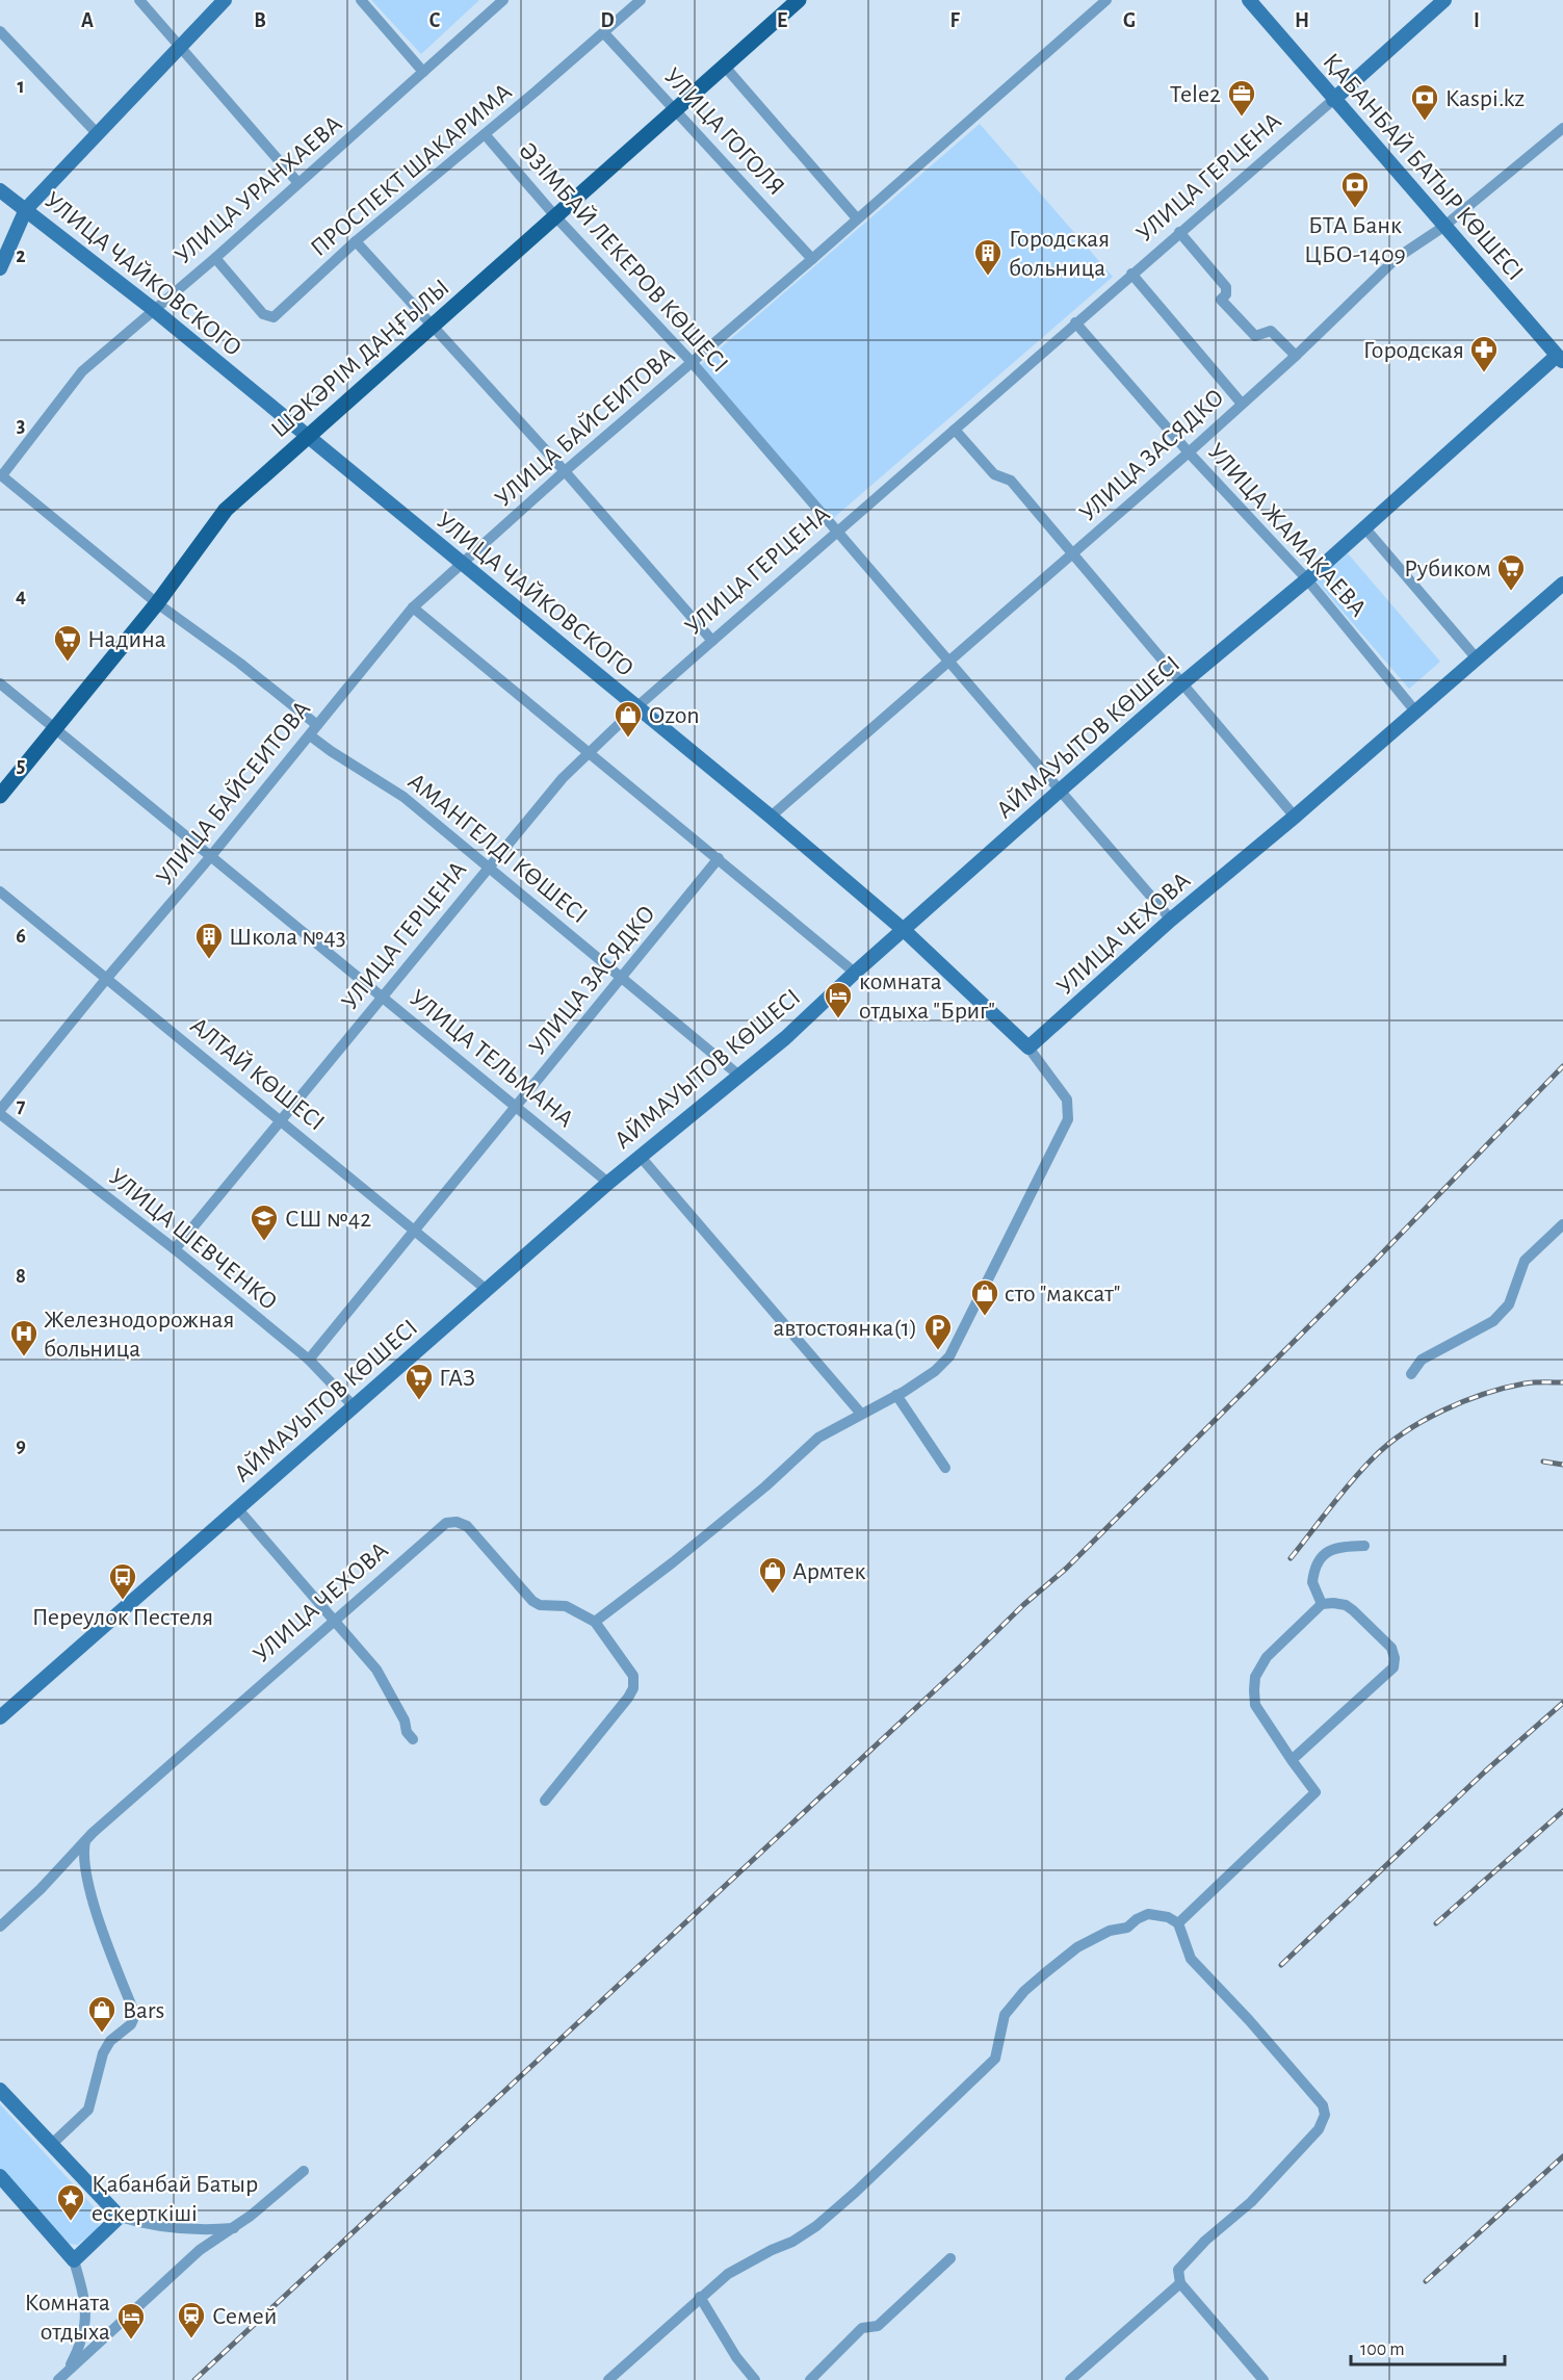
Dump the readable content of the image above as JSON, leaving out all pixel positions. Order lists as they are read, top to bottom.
{
  "streets": {
    "main road": ["ШӘКӘРІМ ДАҢҒЫЛЫ"],
    "street": [
      "УЛИЦА ГОГОЛЯ",
      "ҚАБАНБАЙ БАТЫР КӨШЕСІ",
      "ПРОСПЕКТ ШАКАРИМА",
      "УЛИЦА ГЕРЦЕНА",
      "УЛИЦА УРАНХАЕВА",
      "ӘЗІМБАЙ ЛЕКЕРОВ КӨШЕСІ",
      "УЛИЦА ЧАЙКОВСКОГО",
      "УЛИЦА БАЙСЕИТОВА",
      "УЛИЦА ЗАСЯДКО",
      "УЛИЦА ЖАМАКАЕВА",
      "АЙМАУЫТОВ КӨШЕСІ",
      "АМАНГЕЛДІ КӨШЕСІ",
      "УЛИЦА ЧЕХОВА",
      "УЛИЦА ТЕЛЬМАНА",
      "АЛТАЙ КӨШЕСІ",
      "УЛИЦА ШЕВЧЕНКО"
    ]
  },
  "crossings": [
    ["УЛИЦА ГОГОЛЯ", "ПРОСПЕКТ ШАКАРИМА"],
    ["УЛИЦА ГОГОЛЯ", "ШӘКӘРІМ ДАҢҒЫЛЫ"],
    ["УЛИЦА ГОГОЛЯ", "УЛИЦА БАЙСЕИТОВА"],
    ["ҚАБАНБАЙ БАТЫР КӨШЕСІ", "УЛИЦА ГЕРЦЕНА"],
    ["ҚАБАНБАЙ БАТЫР КӨШЕСІ", "УЛИЦА ЗАСЯДКО"],
    ["ҚАБАНБАЙ БАТЫР КӨШЕСІ", "АЙМАУЫТОВ КӨШЕСІ"],
    ["ПРОСПЕКТ ШАКАРИМА", "УЛИЦА УРАНХАЕВА"],
    ["ПРОСПЕКТ ШАКАРИМА", "ӘЗІМБАЙ ЛЕКЕРОВ КӨШЕСІ"],
    ["УЛИЦА ГЕРЦЕНА", "ӘЗІМБАЙ ЛЕКЕРОВ КӨШЕСІ"],
    ["УЛИЦА ГЕРЦЕНА", "УЛИЦА ЧАЙКОВСКОГО"],
    ["УЛИЦА ГЕРЦЕНА", "УЛИЦА ЖАМАКАЕВА"],
    ["УЛИЦА ГЕРЦЕНА", "АМАНГЕЛДІ КӨШЕСІ"],
    ["УЛИЦА ГЕРЦЕНА", "УЛИЦА ТЕЛЬМАНА"],
    ["УЛИЦА ГЕРЦЕНА", "АЛТАЙ КӨШЕСІ"],
    ["УЛИЦА ГЕРЦЕНА", "УЛИЦА ШЕВЧЕНКО"],
    ["УЛИЦА УРАНХАЕВА", "УЛИЦА ЧАЙКОВСКОГО"],
    ["УЛИЦА УРАНХАЕВА", "АМАНГЕЛДІ КӨШЕСІ"],
    ["ӘЗІМБАЙ ЛЕКЕРОВ КӨШЕСІ", "ШӘКӘРІМ ДАҢҒЫЛЫ"],
    ["ӘЗІМБАЙ ЛЕКЕРОВ КӨШЕСІ", "УЛИЦА БАЙСЕИТОВА"],
    ["ӘЗІМБАЙ ЛЕКЕРОВ КӨШЕСІ", "УЛИЦА ЗАСЯДКО"],
    ["ӘЗІМБАЙ ЛЕКЕРОВ КӨШЕСІ", "АЙМАУЫТОВ КӨШЕСІ"],
    ["ӘЗІМБАЙ ЛЕКЕРОВ КӨШЕСІ", "УЛИЦА ЧЕХОВА"],
    ["УЛИЦА ЧАЙКОВСКОГО", "ШӘКӘРІМ ДАҢҒЫЛЫ"],
    ["УЛИЦА ЧАЙКОВСКОГО", "УЛИЦА БАЙСЕИТОВА"],
    ["УЛИЦА ЧАЙКОВСКОГО", "УЛИЦА ЗАСЯДКО"],
    ["УЛИЦА ЧАЙКОВСКОГО", "АЙМАУЫТОВ КӨШЕСІ"],
    ["УЛИЦА ЧАЙКОВСКОГО", "УЛИЦА ЧЕХОВА"],
    ["ШӘКӘРІМ ДАҢҒЫЛЫ", "АМАНГЕЛДІ КӨШЕСІ"],
    ["ШӘКӘРІМ ДАҢҒЫЛЫ", "УЛИЦА ТЕЛЬМАНА"],
    ["УЛИЦА БАЙСЕИТОВА", "АМАНГЕЛДІ КӨШЕСІ"],
    ["УЛИЦА БАЙСЕИТОВА", "УЛИЦА ТЕЛЬМАНА"],
    ["УЛИЦА БАЙСЕИТОВА", "АЛТАЙ КӨШЕСІ"],
    ["УЛИЦА БАЙСЕИТОВА", "УЛИЦА ШЕВЧЕНКО"],
    ["УЛИЦА ЗАСЯДКО", "УЛИЦА ЖАМАКАЕВА"],
    ["УЛИЦА ЗАСЯДКО", "АМАНГЕЛДІ КӨШЕСІ"],
    ["УЛИЦА ЗАСЯДКО", "УЛИЦА ТЕЛЬМАНА"],
    ["УЛИЦА ЗАСЯДКО", "АЛТАЙ КӨШЕСІ"],
    ["УЛИЦА ЗАСЯДКО", "УЛИЦА ШЕВЧЕНКО"],
    ["УЛИЦА ЖАМАКАЕВА", "АЙМАУЫТОВ КӨШЕСІ"],
    ["УЛИЦА ЖАМАКАЕВА", "УЛИЦА ЧЕХОВА"],
    ["АЙМАУЫТОВ КӨШЕСІ", "АМАНГЕЛДІ КӨШЕСІ"],
    ["АЙМАУЫТОВ КӨШЕСІ", "УЛИЦА ТЕЛЬМАНА"],
    ["АЙМАУЫТОВ КӨШЕСІ", "АЛТАЙ КӨШЕСІ"],
    ["АЙМАУЫТОВ КӨШЕСІ", "УЛИЦА ШЕВЧЕНКО"]
  ],
  "places": {
    "office": ["Tele2"],
    "bank": ["Kaspi.kz", "БТА Банк ЦБО-1409"],
    "building": ["Городская больница", "Школа №43"],
    "pharmacy": ["Городская"],
    "supermarket": ["Рубиком", "Надина", "ГАЗ"],
    "shop": [
      "Ozon",
      "сто \"максат\"",
      "Армтек",
      "Bars"
    ],
    "hotel": ["комната отдыха \"Бриг\"", "Комната отдыха"],
    "school or university": ["СШ №42"],
    "parking": ["автостоянка(1)"],
    "hospital": ["Железнодорожная больница"],
    "bus stop": ["Переулок Пестеля"],
    "place": ["Қабанбай Батыр ескерткіші"],
    "station": ["Семей"]
  },
  "scale_bar": "100 m",
  "grid": {
    "columns": [
      "A",
      "B",
      "C",
      "D",
      "E",
      "F",
      "G",
      "H",
      "I"
    ],
    "rows": [
      "1",
      "2",
      "3",
      "4",
      "5",
      "6",
      "7",
      "8",
      "9"
    ]
  }
}
